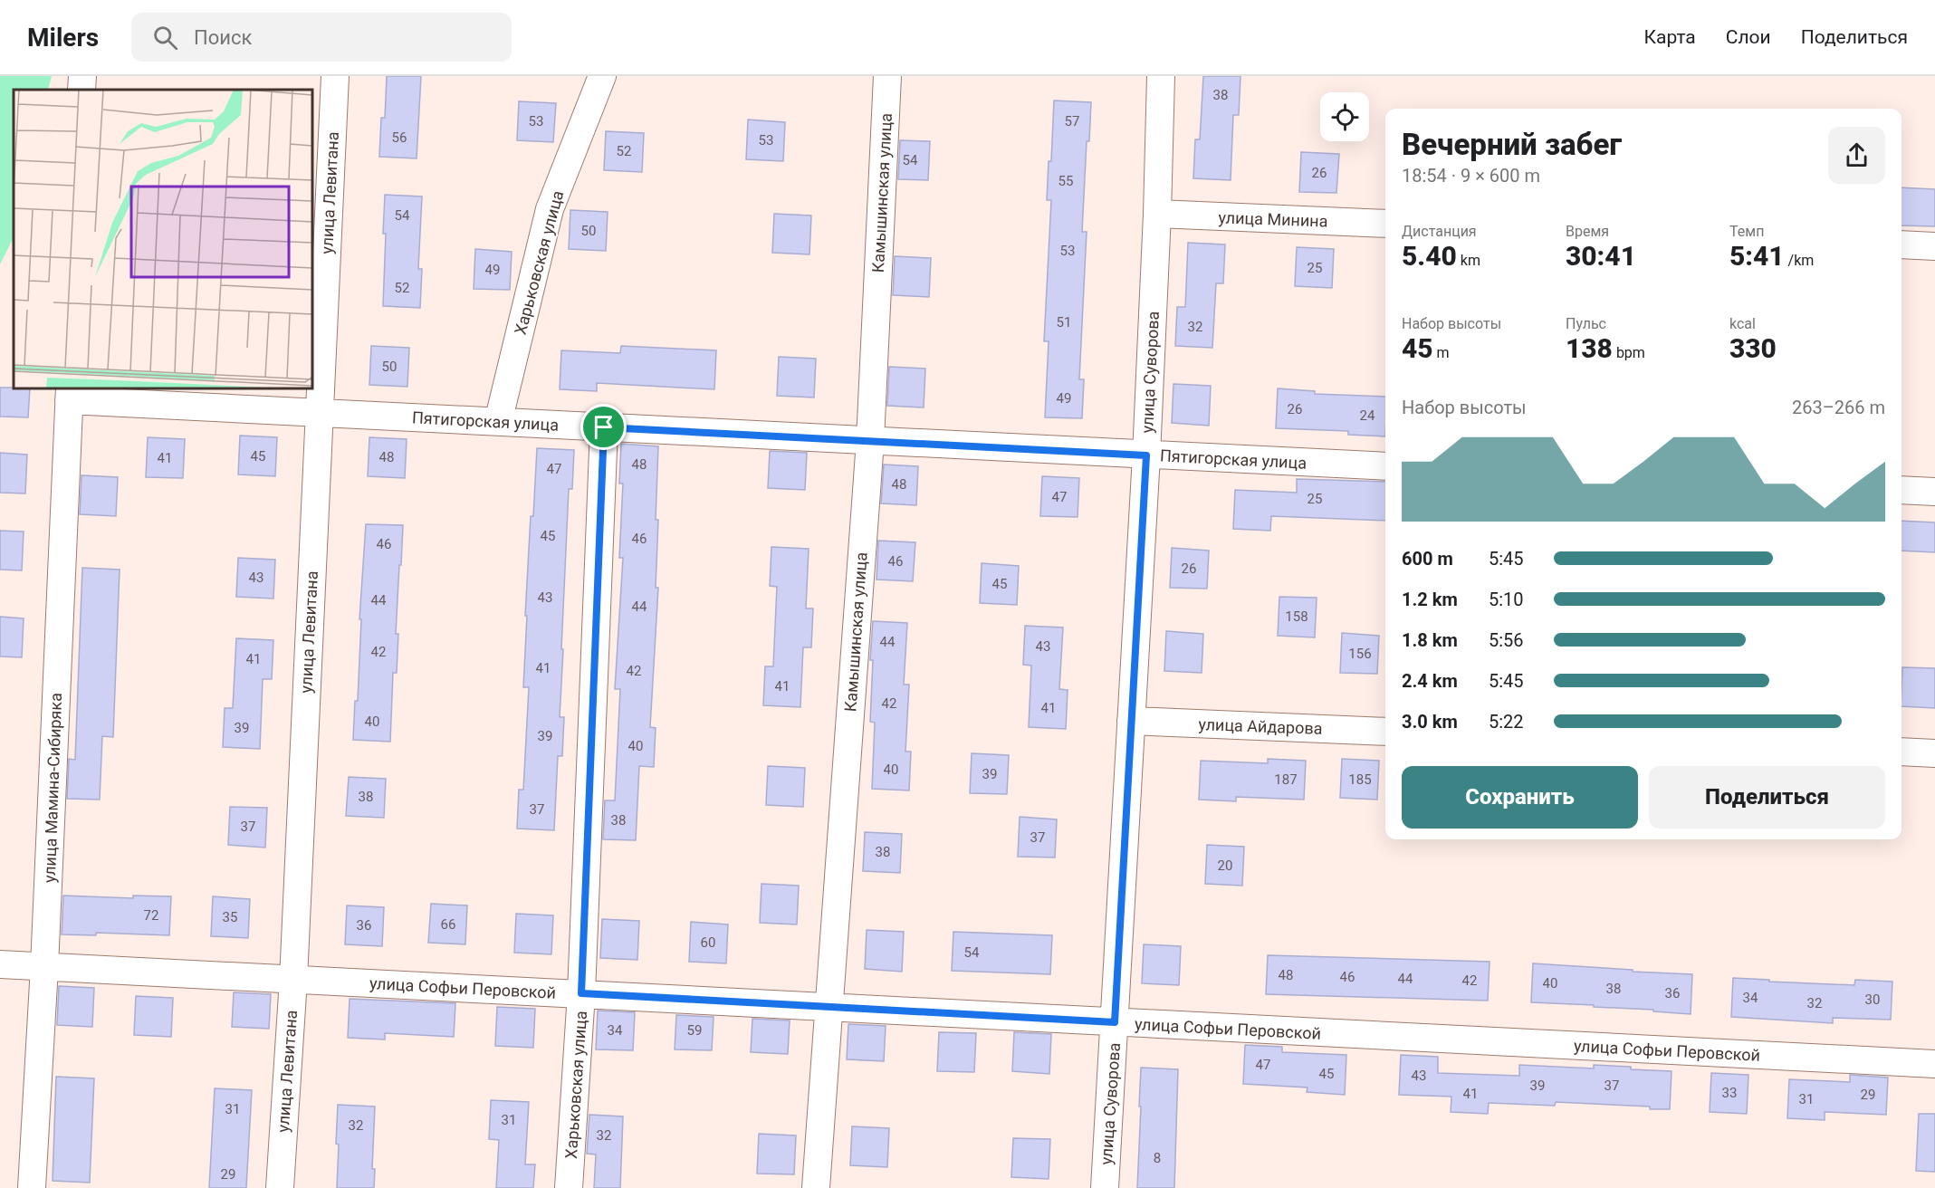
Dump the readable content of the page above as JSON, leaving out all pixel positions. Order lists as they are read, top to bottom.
{
  "streets": {
    "street": [
      "улица Левитана",
      "Камышинская улица",
      "улица Минина",
      "Харьковская улица",
      "улица Суворова",
      "Пятигорская улица",
      "улица Айдарова",
      "улица Мамина-Сибиряка",
      "улица Софьи Перовской"
    ]
  },
  "crossings": [
    ["улица Левитана", "Пятигорская улица"],
    ["улица Левитана", "улица Софьи Перовской"],
    ["Камышинская улица", "Пятигорская улица"],
    ["Камышинская улица", "улица Софьи Перовской"],
    ["улица Минина", "улица Суворова"],
    ["Харьковская улица", "Пятигорская улица"],
    ["Харьковская улица", "улица Софьи Перовской"],
    ["улица Суворова", "Пятигорская улица"],
    ["улица Суворова", "улица Айдарова"],
    ["улица Суворова", "улица Софьи Перовской"],
    ["Пятигорская улица", "улица Мамина-Сибиряка"],
    ["улица Мамина-Сибиряка", "улица Софьи Перовской"]
  ],
  "house_numbers": [
    "38",
    "53",
    "57",
    "56",
    "53",
    "52",
    "54",
    "26",
    "55",
    "54",
    "50",
    "53",
    "25",
    "49",
    "52",
    "51",
    "32",
    "50",
    "49",
    "26",
    "24",
    "45",
    "48",
    "41",
    "48",
    "47",
    "48",
    "47",
    "25",
    "45",
    "46",
    "46",
    "46",
    "26",
    "43",
    "45",
    "43",
    "44",
    "44",
    "158",
    "44",
    "43",
    "42",
    "156",
    "41",
    "41",
    "42",
    "41",
    "42",
    "41",
    "40",
    "39",
    "39",
    "40",
    "40",
    "39",
    "187",
    "185",
    "38",
    "37",
    "38",
    "37",
    "37",
    "38",
    "20",
    "72",
    "35",
    "66",
    "36",
    "60",
    "54",
    "48",
    "46",
    "44",
    "42",
    "40",
    "38",
    "36",
    "34",
    "30",
    "32",
    "34",
    "59",
    "47",
    "45",
    "43",
    "39",
    "37",
    "33",
    "41",
    "29",
    "31",
    "31",
    "31",
    "32",
    "32",
    "8",
    "29"
  ],
  "page": {
    "header": "Milers",
    "search": "Поиск",
    "nav": ["Карта", "Слои", "Поделиться"],
    "heading": ["Вечерний забег", "18:54 · 9 × 600 m"],
    "stats": [
      ["Дистанция", "5.40 km"],
      ["Время", "30:41"],
      ["Темп", "5:41 /km"],
      ["Набор высоты", "45 m"],
      ["Пульс", "138 bpm"],
      ["kcal", "330"]
    ],
    "chart": ["Набор высоты", "263–266 m"],
    "list": [
      {
        "name": "600 m",
        "note": "5:45"
      },
      {
        "name": "1.2 km",
        "note": "5:10"
      },
      {
        "name": "1.8 km",
        "note": "5:56"
      },
      {
        "name": "2.4 km",
        "note": "5:45"
      },
      {
        "name": "3.0 km",
        "note": "5:22"
      }
    ],
    "buttons": ["Сохранить", "Поделиться"]
  }
}
